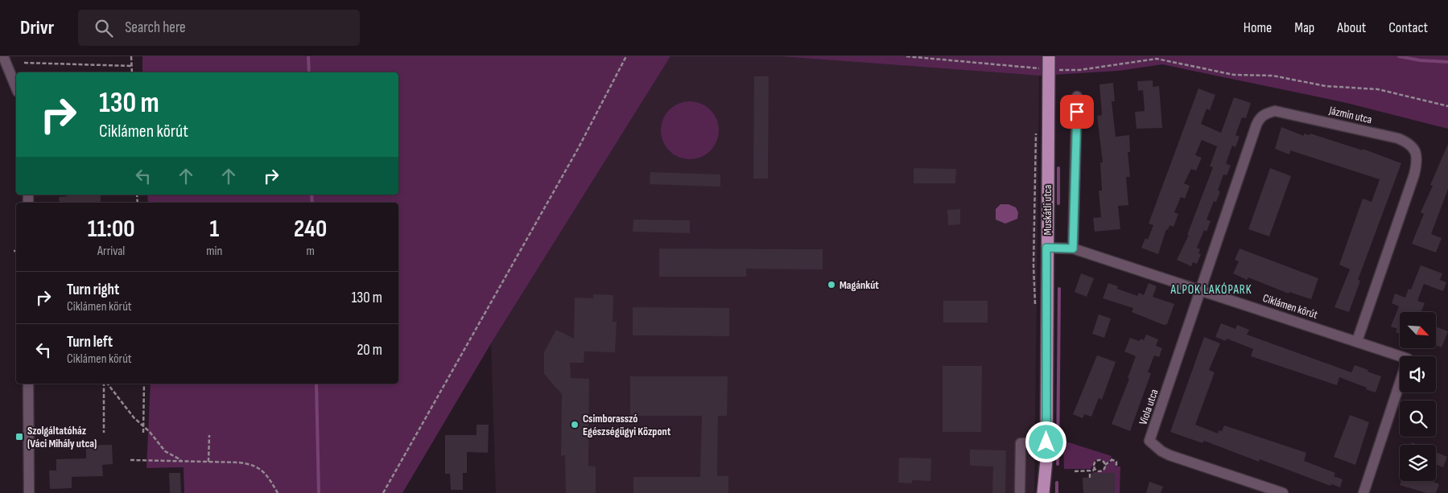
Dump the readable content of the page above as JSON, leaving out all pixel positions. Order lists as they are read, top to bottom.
{
  "streets": {
    "main road": ["Muskátli utca"],
    "street": ["Jázmin utca", "Ciklámen körút", "Viola utca"]
  },
  "crossings": [
    ["Jázmin utca", "Ciklámen körút"],
    ["Jázmin utca", "Viola utca"],
    ["Muskátli utca", "Ciklámen körút"],
    ["Ciklámen körút", "Viola utca"]
  ],
  "districts": ["ALPOK LAKÓPARK"],
  "places": {
    "other": ["Magánkút", "Csimborasszó Egészségügyi Központ"],
    "transit": ["Szolgáltatóház (Váci Mihály utca)"]
  },
  "north": "bottom right",
  "page": {
    "header": "Drivr",
    "search": "Search here",
    "nav": [
      "Home",
      "Map",
      "About",
      "Contact"
    ],
    "turn": ["130 m", "Ciklámen körút"],
    "eta": [
      "11:00",
      "Arrival",
      "1",
      "min",
      "240",
      "m"
    ],
    "list": [
      {
        "name": "Turn right",
        "note": "Ciklámen körút",
        "value": "130 m"
      },
      {
        "name": "Turn left",
        "note": "Ciklámen körút",
        "value": "20 m"
      }
    ]
  }
}
